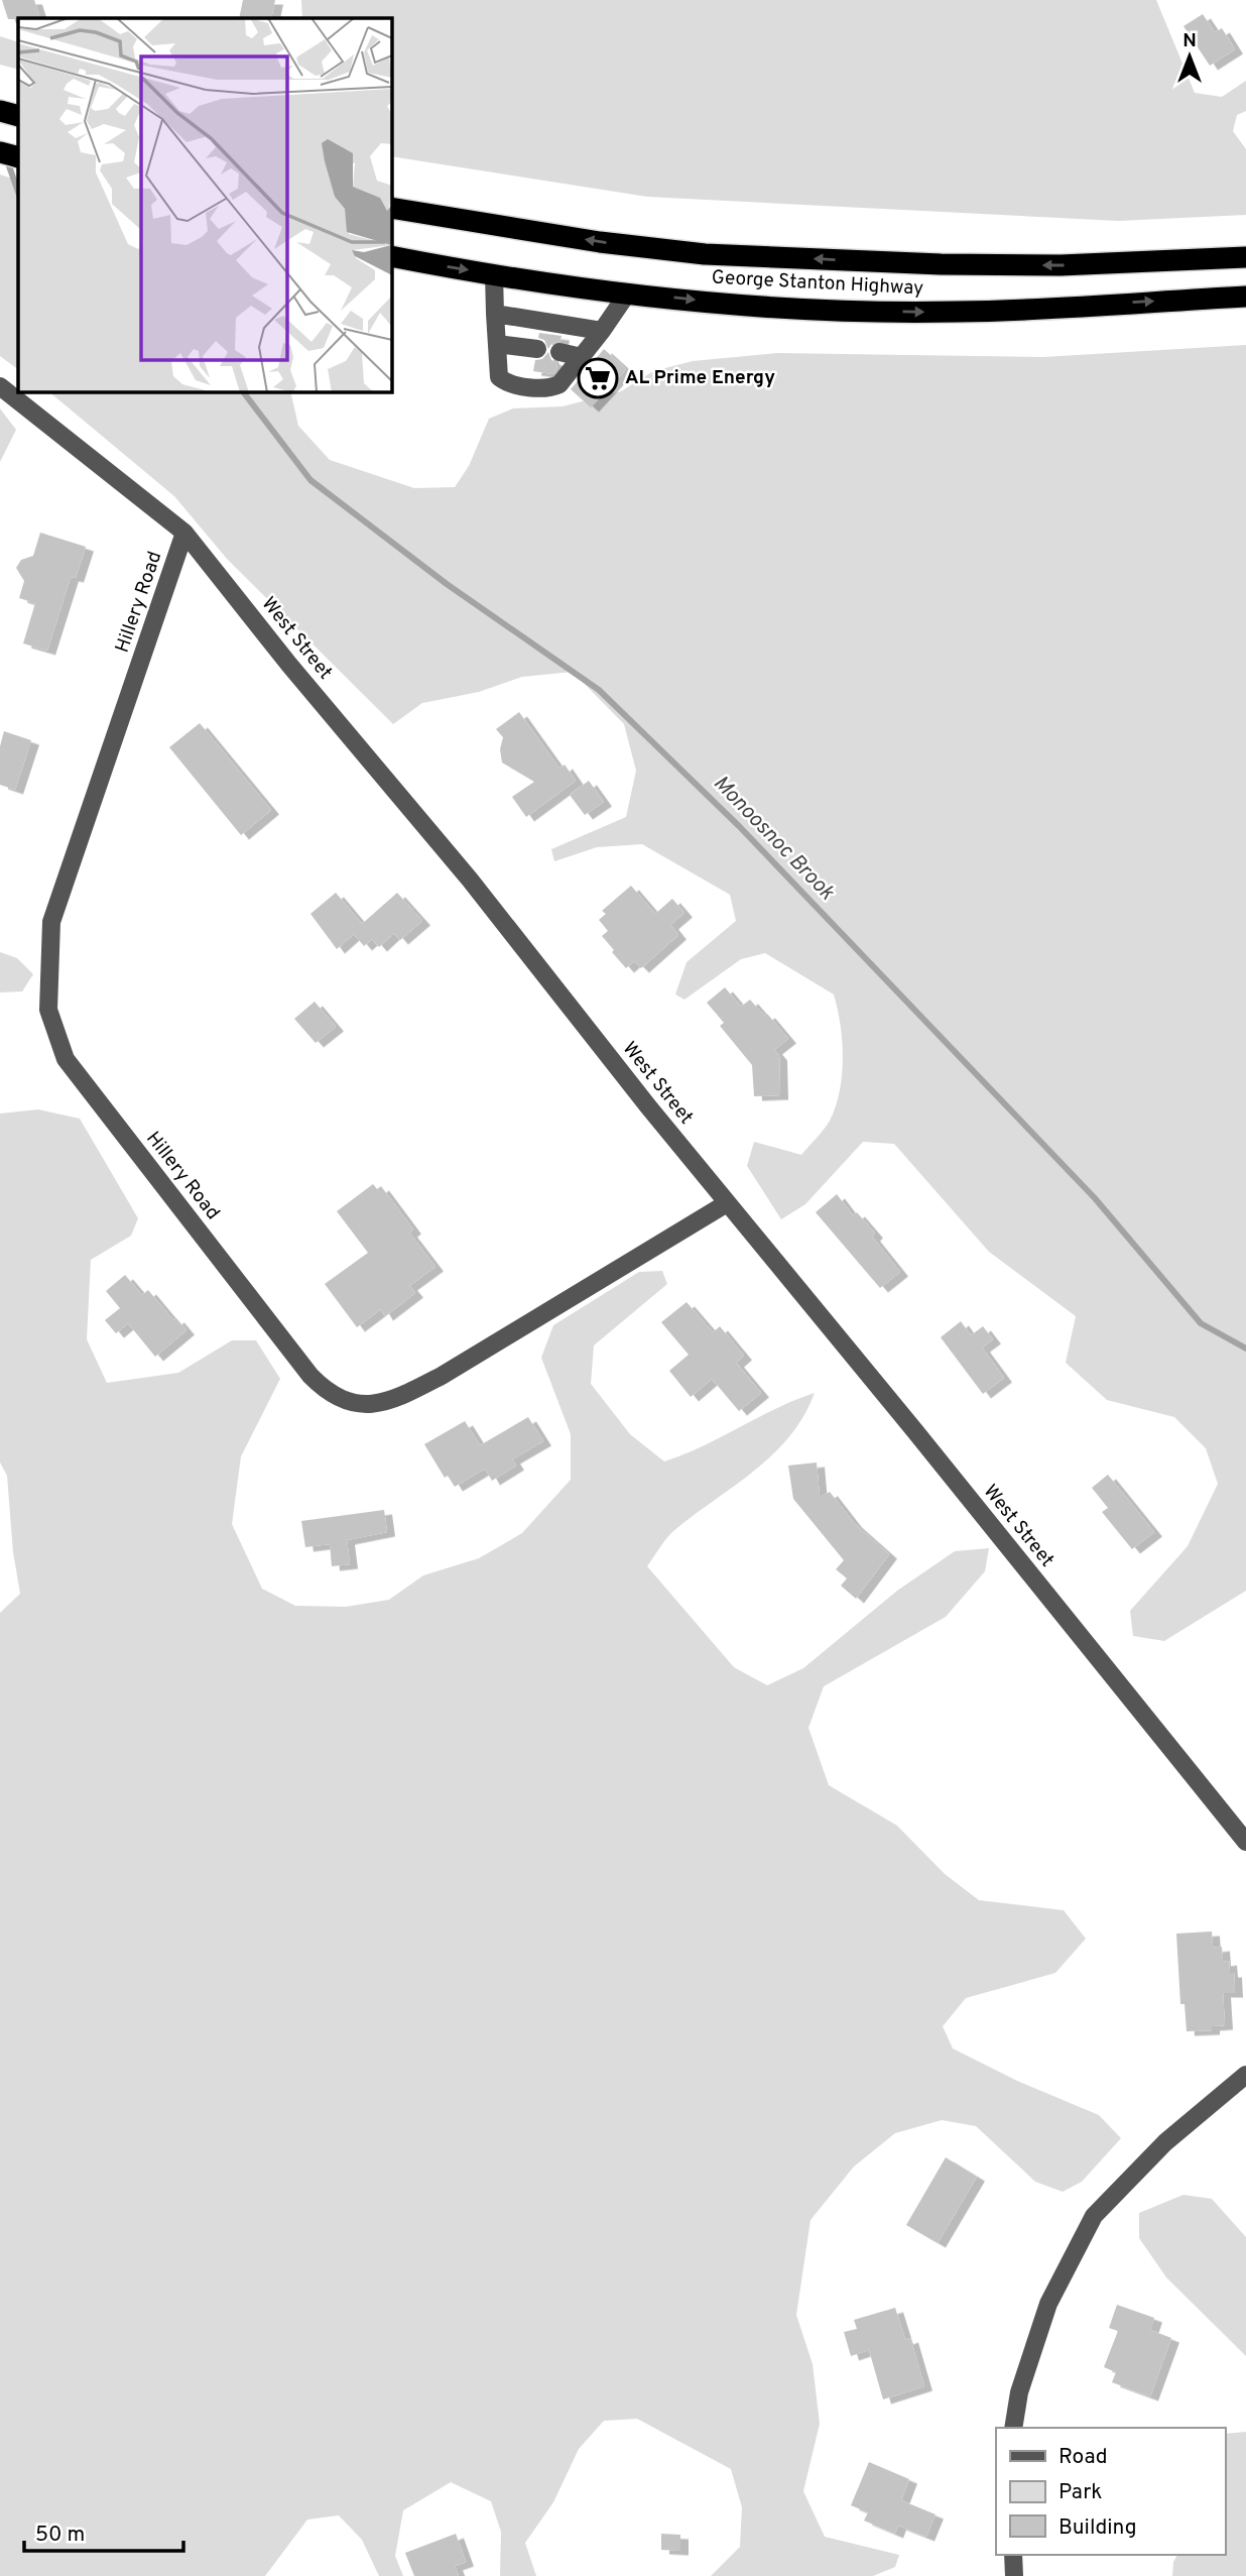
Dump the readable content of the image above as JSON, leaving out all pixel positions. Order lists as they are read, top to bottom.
{
  "streets": {
    "highway": ["George Stanton Highway"],
    "street": ["Hillery Road", "West Street"]
  },
  "crossings": [
    ["Hillery Road", "West Street"]
  ],
  "water": ["Monoosnoc Brook"],
  "places": {
    "supermarket": ["AL Prime Energy"]
  },
  "legend": ["Road", "Park", "Building"],
  "scale_bar": "50 m",
  "north": "top"
}
